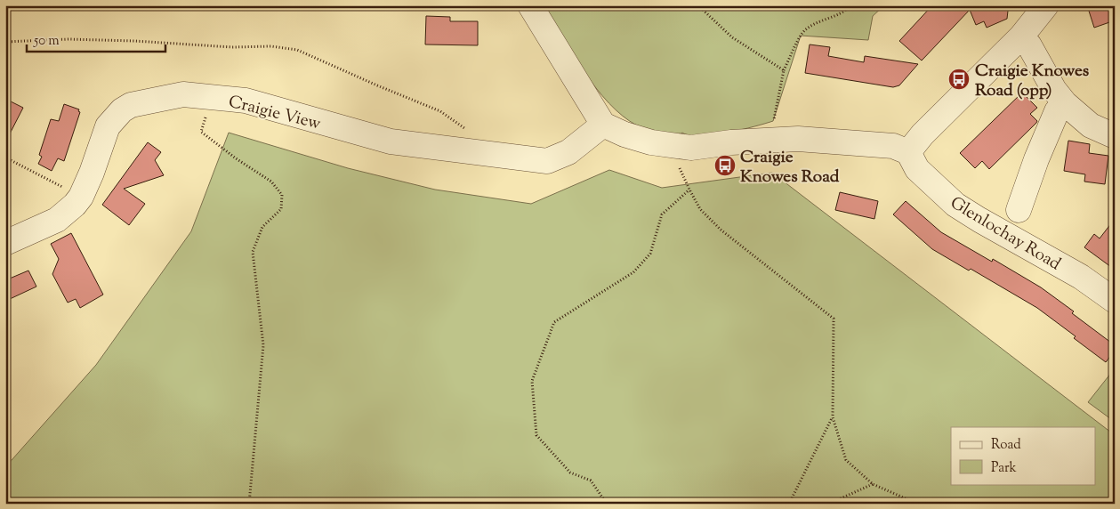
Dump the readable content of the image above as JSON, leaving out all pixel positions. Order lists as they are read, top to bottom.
{
  "streets": {
    "street": ["Craigie View", "Glenlochay Road"]
  },
  "places": {
    "bus stop": ["Craigie Knowes Road (opp)", "Craigie Knowes Road"]
  },
  "legend": ["Road", "Park"],
  "scale_bar": "50 m"
}
